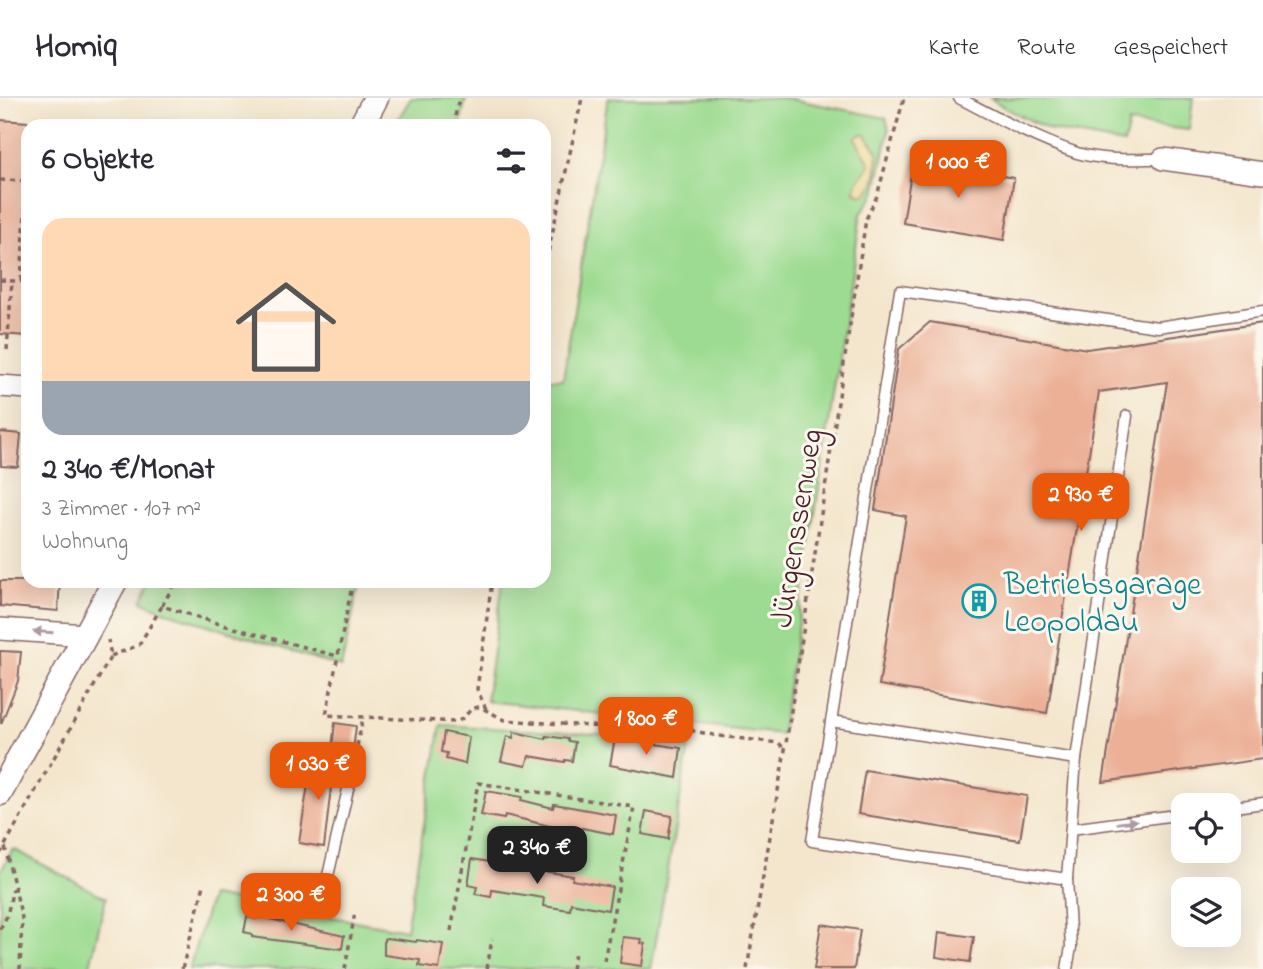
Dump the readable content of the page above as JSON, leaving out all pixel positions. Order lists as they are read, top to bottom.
{
  "streets": {
    "path": ["Jürgenssenweg"]
  },
  "places": {
    "building": ["Betriebsgarage Leopoldau"]
  },
  "page": {
    "header": "Homiq",
    "nav": ["Karte", "Route", "Gespeichert"],
    "heading": "6 Objekte",
    "price": [
      "1 000 €",
      "2 930 €",
      "1 800 €",
      "1 030 €",
      "2 340 €",
      "2 300 €"
    ],
    "list": [
      {
        "name": "2 340 €/Monat",
        "note": "3 Zimmer · 107 m² · Wohnung"
      }
    ]
  }
}
